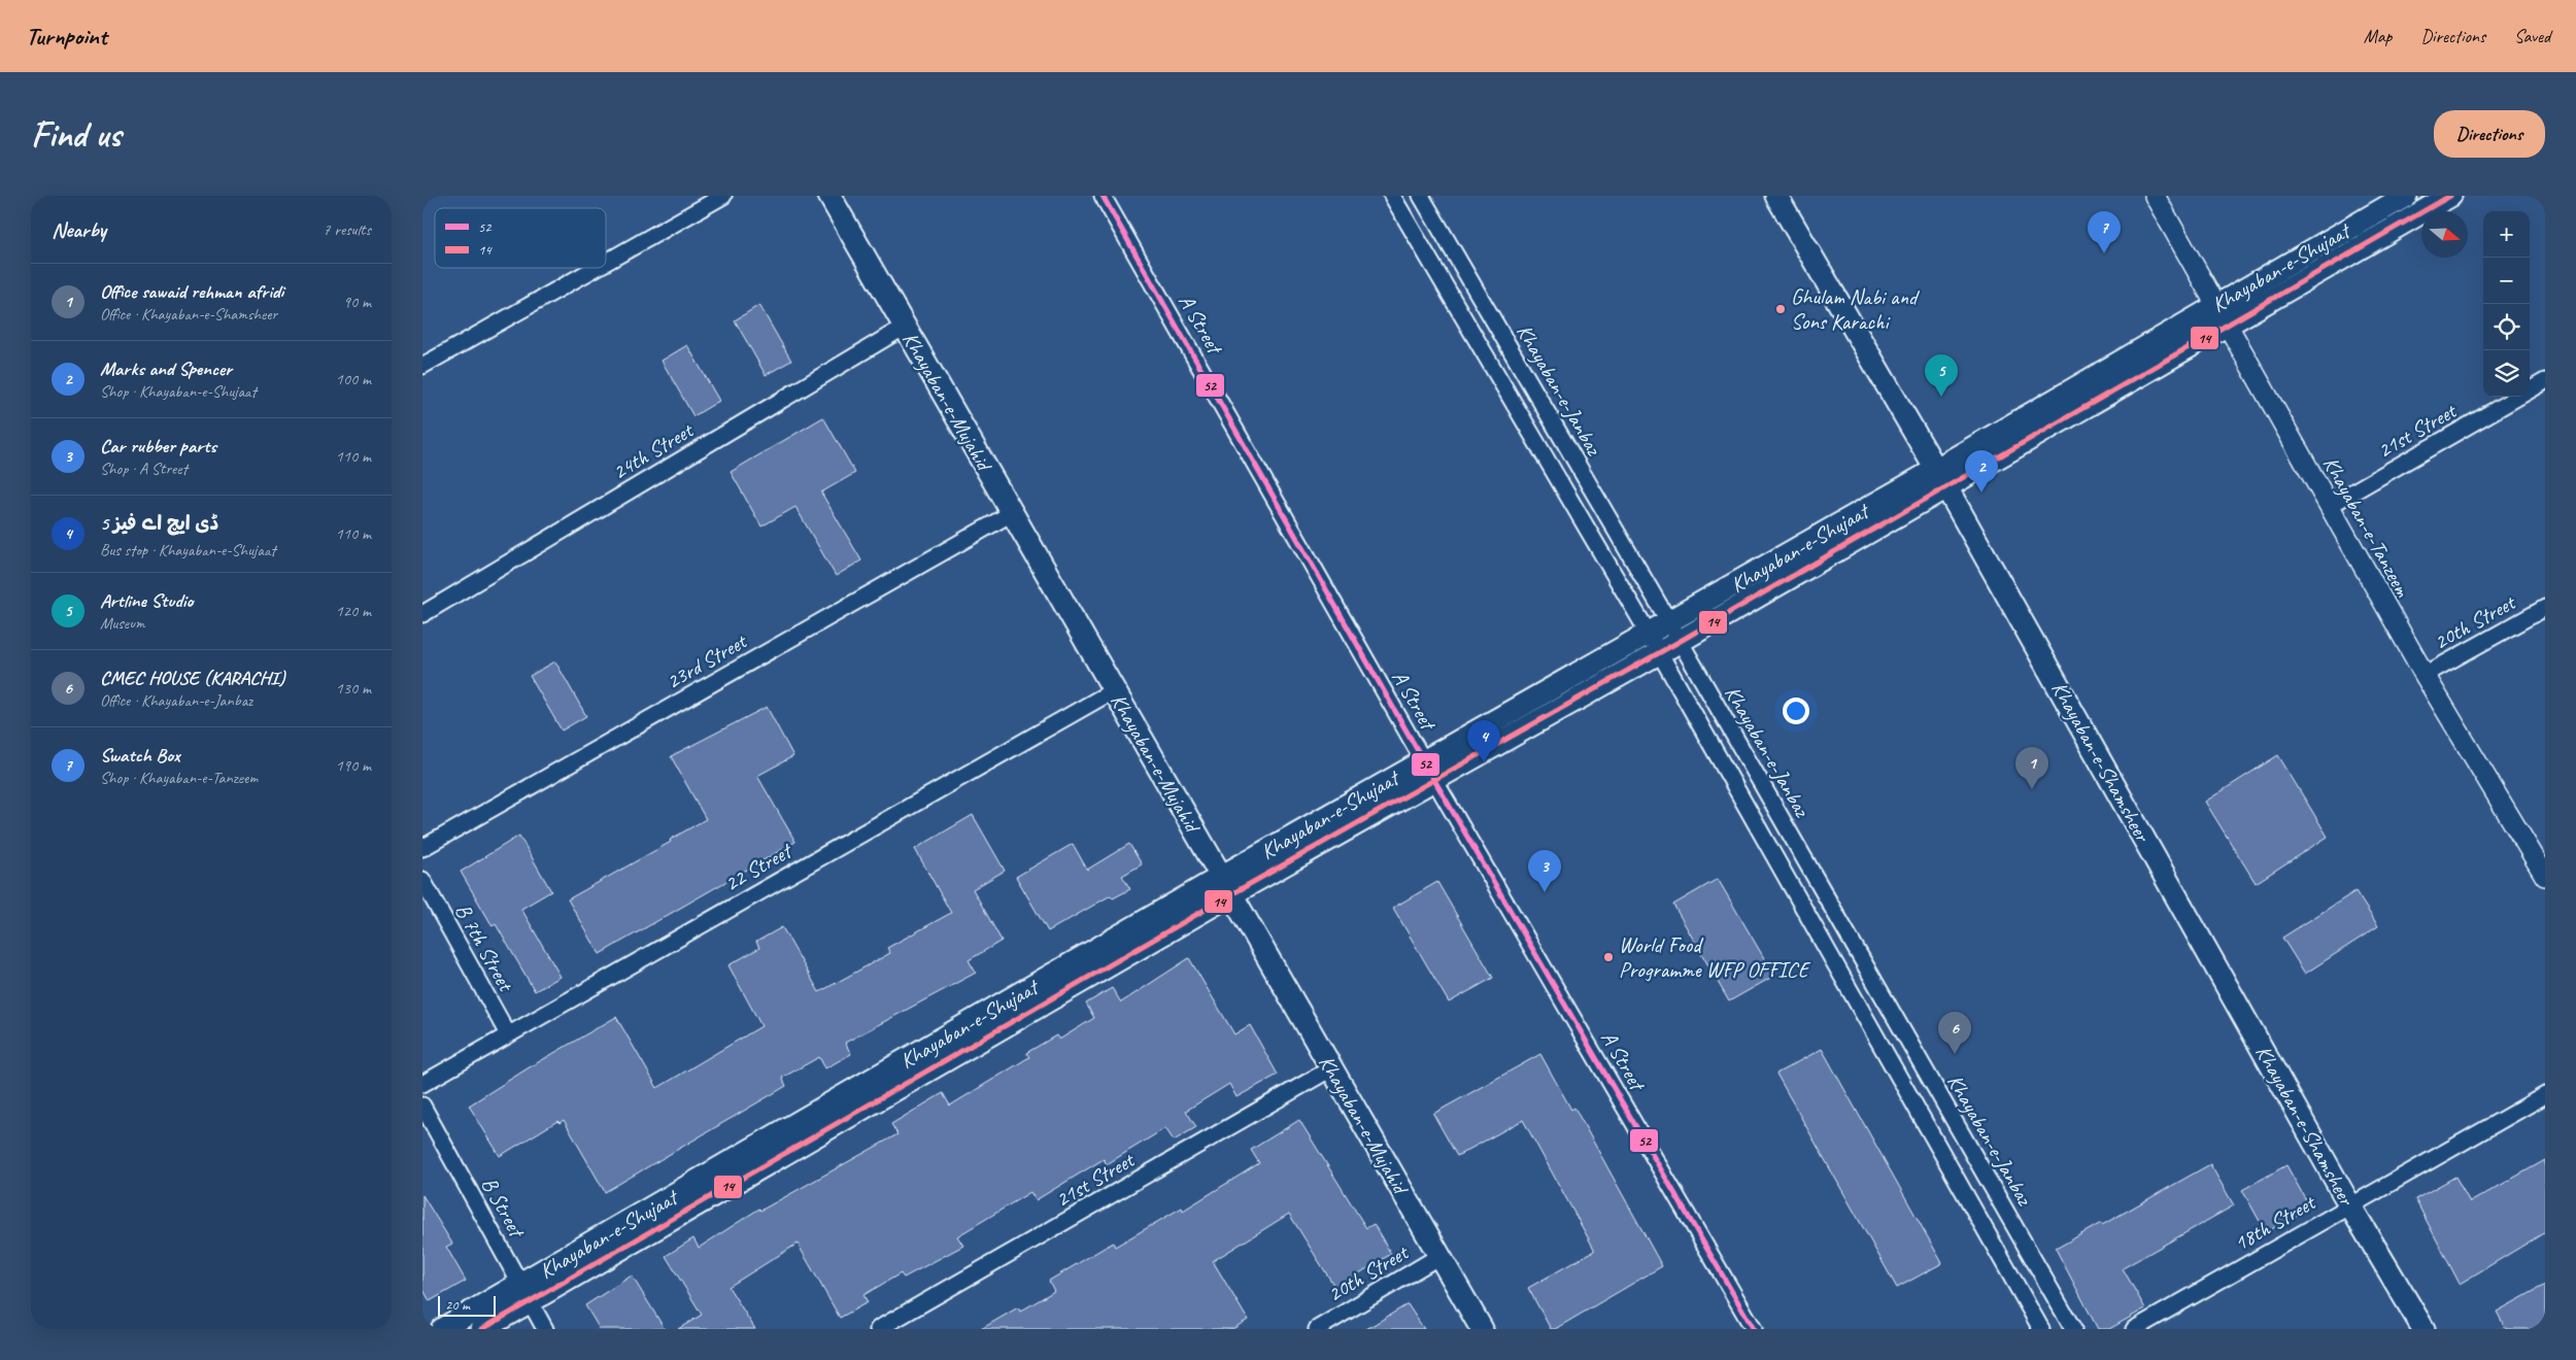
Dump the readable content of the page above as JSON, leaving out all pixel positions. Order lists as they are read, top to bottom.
{
  "streets": {
    "main road": ["Khayaban-e-Shujaat", "Khayaban-e-Mujahid", "Khayaban-e-Shamsheer"],
    "street": [
      "A Street",
      "Khayaban-e-Janbaz",
      "21st Street",
      "24th Street",
      "Khayaban-e-Tanzeem",
      "20th Street",
      "23rd Street",
      "22 Street",
      "B 7th Street",
      "B Street",
      "18th Street"
    ]
  },
  "crossings": [
    ["Khayaban-e-Shujaat", "A Street"],
    ["Khayaban-e-Shujaat", "Khayaban-e-Janbaz"],
    ["Khayaban-e-Shujaat", "Khayaban-e-Mujahid"],
    ["Khayaban-e-Shujaat", "Khayaban-e-Tanzeem"],
    ["Khayaban-e-Shujaat", "Khayaban-e-Shamsheer"],
    ["Khayaban-e-Shujaat", "B Street"],
    ["Khayaban-e-Mujahid", "21st Street"],
    ["Khayaban-e-Mujahid", "24th Street"],
    ["Khayaban-e-Mujahid", "20th Street"],
    ["Khayaban-e-Mujahid", "23rd Street"],
    ["Khayaban-e-Mujahid", "22 Street"],
    ["21st Street", "Khayaban-e-Tanzeem"],
    ["Khayaban-e-Tanzeem", "20th Street"],
    ["Khayaban-e-Shamsheer", "18th Street"],
    ["22 Street", "B 7th Street"]
  ],
  "places": ["Ghulam Nabi and Sons Karachi", "World Food Programme WFP OFFICE"],
  "lines": ["transit line 52", "transit line 14"],
  "legend": ["52", "14"],
  "scale_bar": "20 m",
  "north": "right",
  "page": {
    "header": "Turnpoint",
    "nav": ["Map", "Directions", "Saved"],
    "buttons": "Directions",
    "title": "Find us",
    "heading": ["Nearby", "7 results"],
    "map_buttons": ["+", "−"],
    "pins": [
      "7",
      "5",
      "2",
      "4",
      "1",
      "3",
      "6"
    ],
    "list": [
      {
        "mark": "1",
        "name": "Office sawaid rehman afridi",
        "note": "Office · Khayaban-e-Shamsheer",
        "value": "90 m"
      },
      {
        "mark": "2",
        "name": "Marks and Spencer",
        "note": "Shop · Khayaban-e-Shujaat",
        "value": "100 m"
      },
      {
        "mark": "3",
        "name": "Car rubber parts",
        "note": "Shop · A Street",
        "value": "110 m"
      },
      {
        "mark": "4",
        "name": "5 ڈی ایچ اے فیز",
        "note": "Bus stop · Khayaban-e-Shujaat",
        "value": "110 m"
      },
      {
        "mark": "5",
        "name": "Artline Studio",
        "note": "Museum",
        "value": "120 m"
      },
      {
        "mark": "6",
        "name": "CMEC HOUSE (KARACHI)",
        "note": "Office · Khayaban-e-Janbaz",
        "value": "130 m"
      },
      {
        "mark": "7",
        "name": "Swatch Box",
        "note": "Shop · Khayaban-e-Tanzeem",
        "value": "190 m"
      }
    ],
    "scale": "20 m"
  }
}
